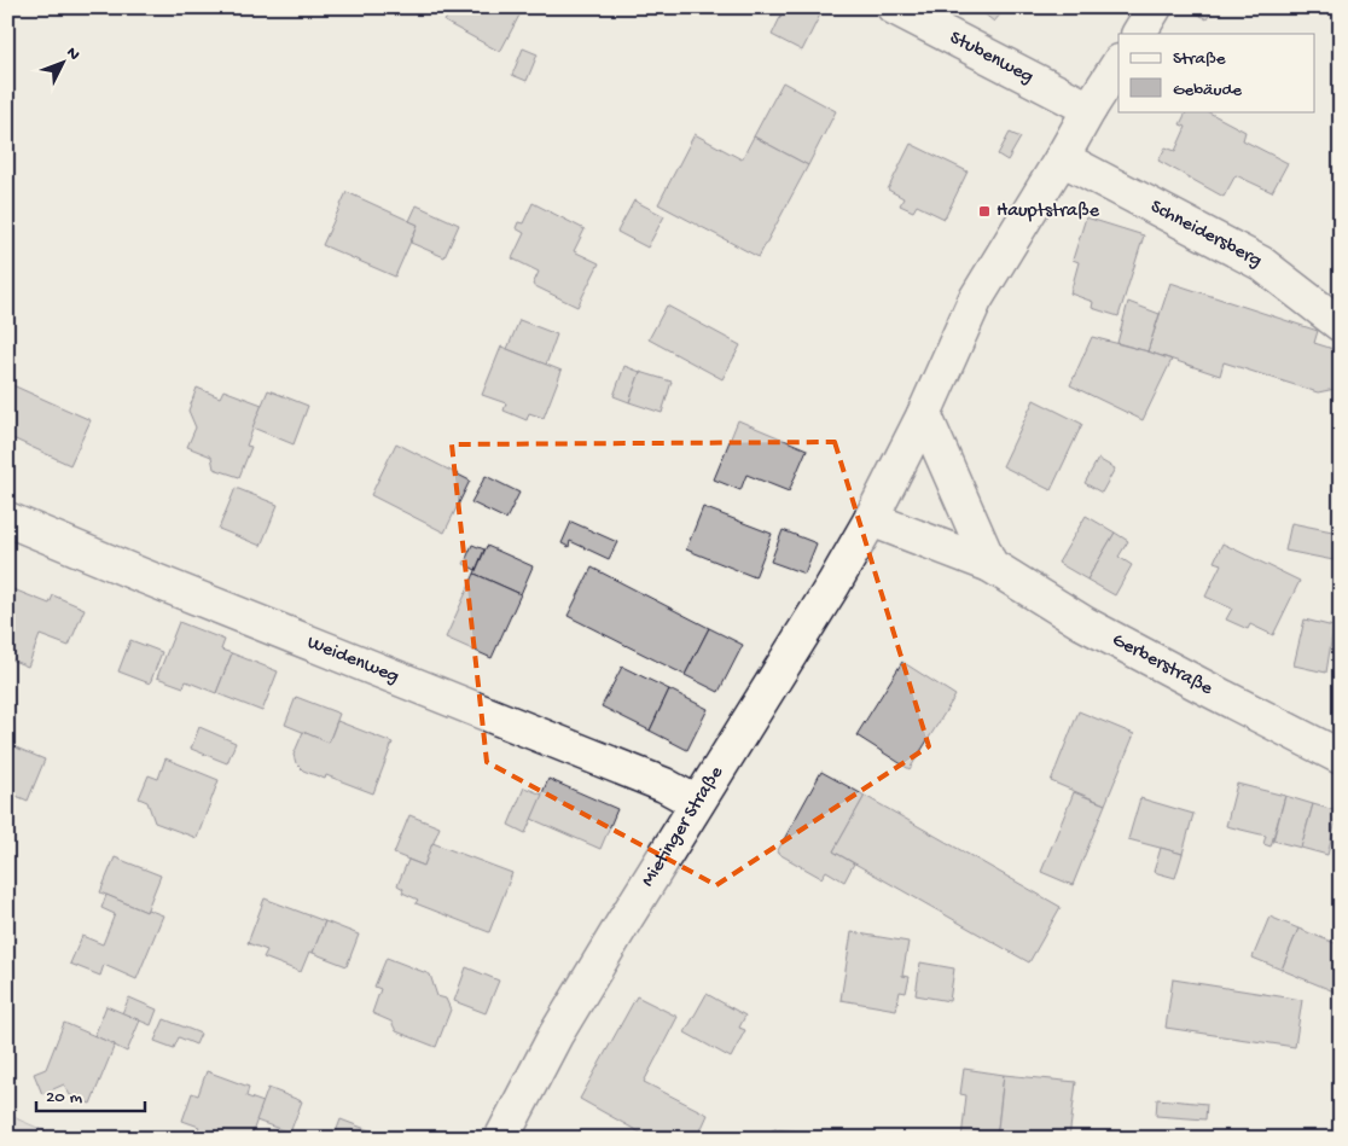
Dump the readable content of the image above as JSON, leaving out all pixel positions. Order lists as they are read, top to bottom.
{
  "streets": {
    "street": [
      "Stubenweg",
      "Schneidersberg",
      "Weidenweg",
      "Gerberstraße",
      "Mietinger Straße"
    ]
  },
  "crossings": [
    ["Weidenweg", "Mietinger Straße"],
    ["Gerberstraße", "Mietinger Straße"]
  ],
  "places": {
    "transit": ["Hauptstraße"]
  },
  "legend": ["Straße", "Gebäude"],
  "scale_bar": "20 m",
  "north": "top right"
}
